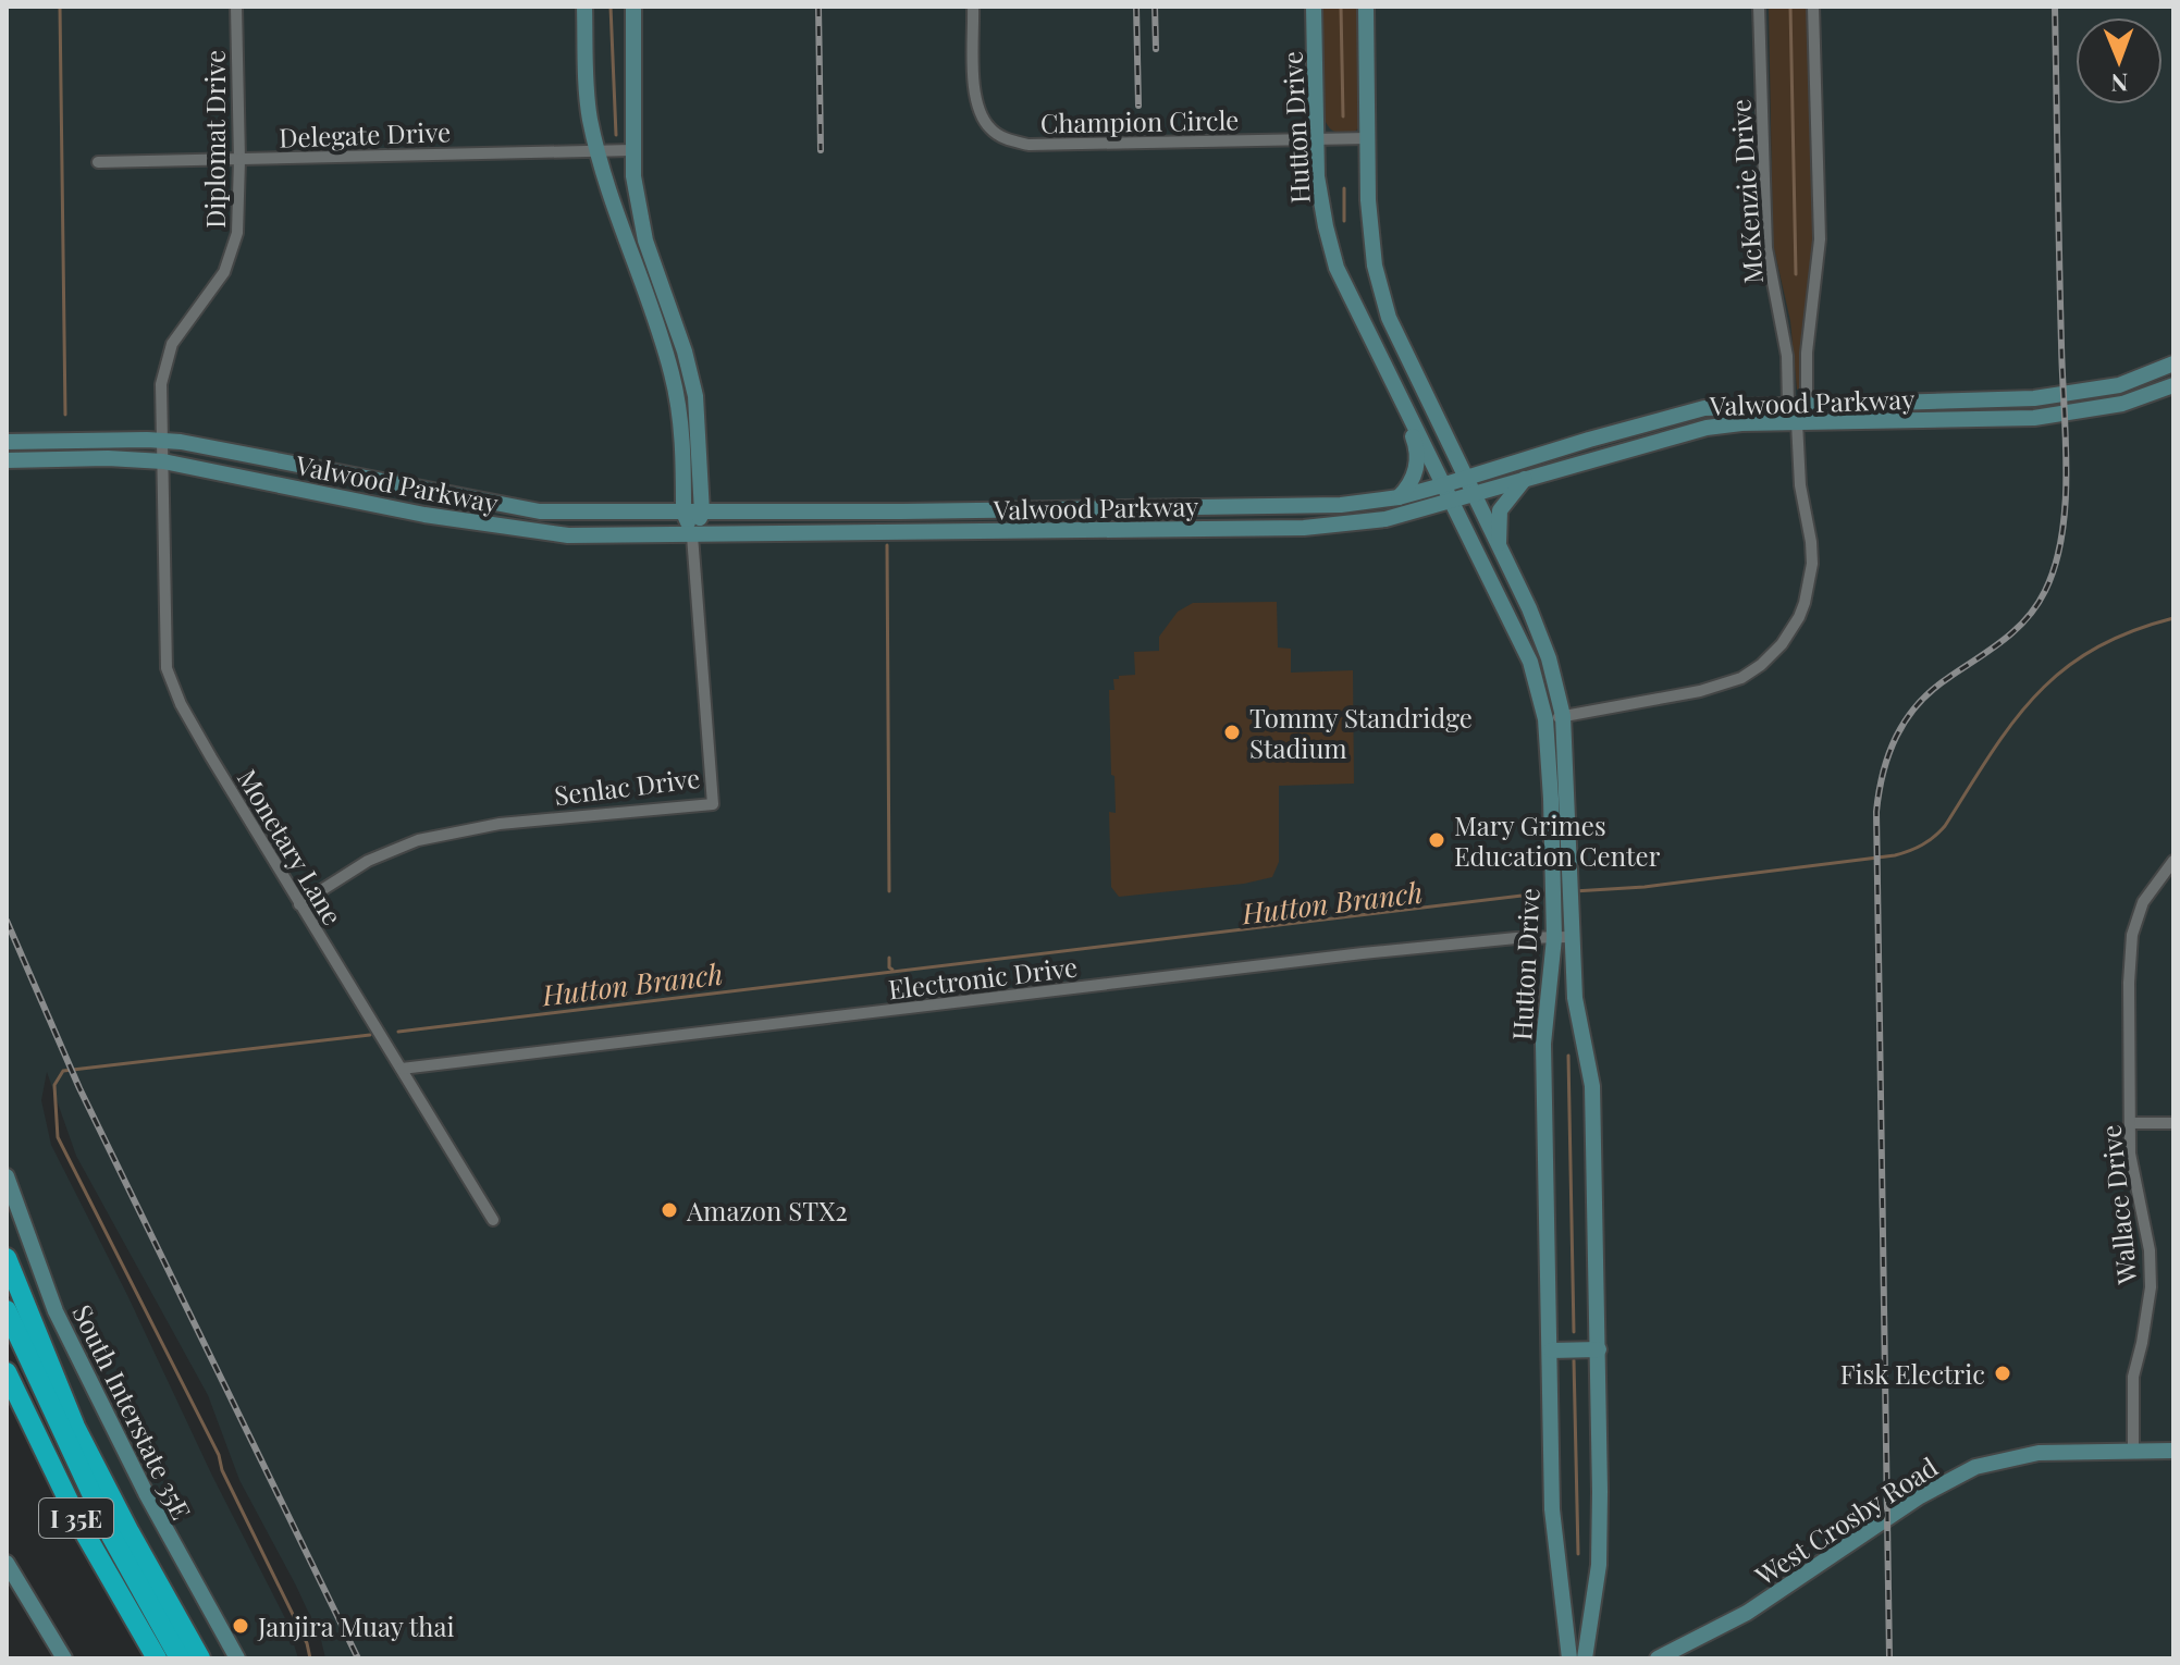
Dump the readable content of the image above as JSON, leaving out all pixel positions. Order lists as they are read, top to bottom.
{
  "streets": {
    "highway": ["I 35E"],
    "main road": [
      "Hutton Drive",
      "Valwood Parkway",
      "Senlac Drive",
      "South Interstate 35E",
      "West Crosby Road"
    ],
    "street": [
      "Champion Circle",
      "Delegate Drive",
      "Diplomat Drive",
      "McKenzie Drive",
      "Monetary Lane",
      "Electronic Drive",
      "Wallace Drive"
    ]
  },
  "crossings": [
    ["Champion Circle", "Hutton Drive"],
    ["Hutton Drive", "McKenzie Drive"],
    ["Hutton Drive", "Valwood Parkway"],
    ["Hutton Drive", "Electronic Drive"],
    ["Delegate Drive", "Diplomat Drive"],
    ["Delegate Drive", "Senlac Drive"],
    ["Diplomat Drive", "Valwood Parkway"],
    ["Diplomat Drive", "Monetary Lane"],
    ["McKenzie Drive", "Valwood Parkway"],
    ["Valwood Parkway", "Senlac Drive"],
    ["Valwood Parkway", "Monetary Lane"],
    ["Senlac Drive", "Monetary Lane"],
    ["Monetary Lane", "Electronic Drive"],
    ["Wallace Drive", "West Crosby Road"]
  ],
  "water": ["Hutton Branch"],
  "places": [
    "Tommy Standridge Stadium",
    "Mary Grimes Education Center",
    "Amazon STX2",
    "Fisk Electric",
    "Janjira Muay thai"
  ],
  "north": "bottom"
}
